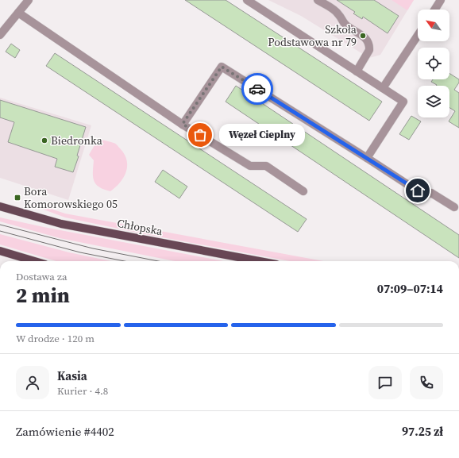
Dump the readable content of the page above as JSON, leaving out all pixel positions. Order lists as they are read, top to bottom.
{
  "streets": {
    "main road": ["Chłopska"]
  },
  "places": {
    "other": ["Szkoła Podstawowa nr 79", "Węzeł Cieplny", "Biedronka"],
    "transit": ["Bora Komorowskiego 05"]
  },
  "north": "top left",
  "page": {
    "bubble": "Węzeł Cieplny",
    "heading": ["2 min", "Dostawa za", "07:09–07:14"],
    "panel": [
      "Kasia",
      "Kurier · 4.8",
      "Zamówienie #4402",
      "97.25 zł"
    ],
    "bar": "W drodze · 120 m"
  }
}
